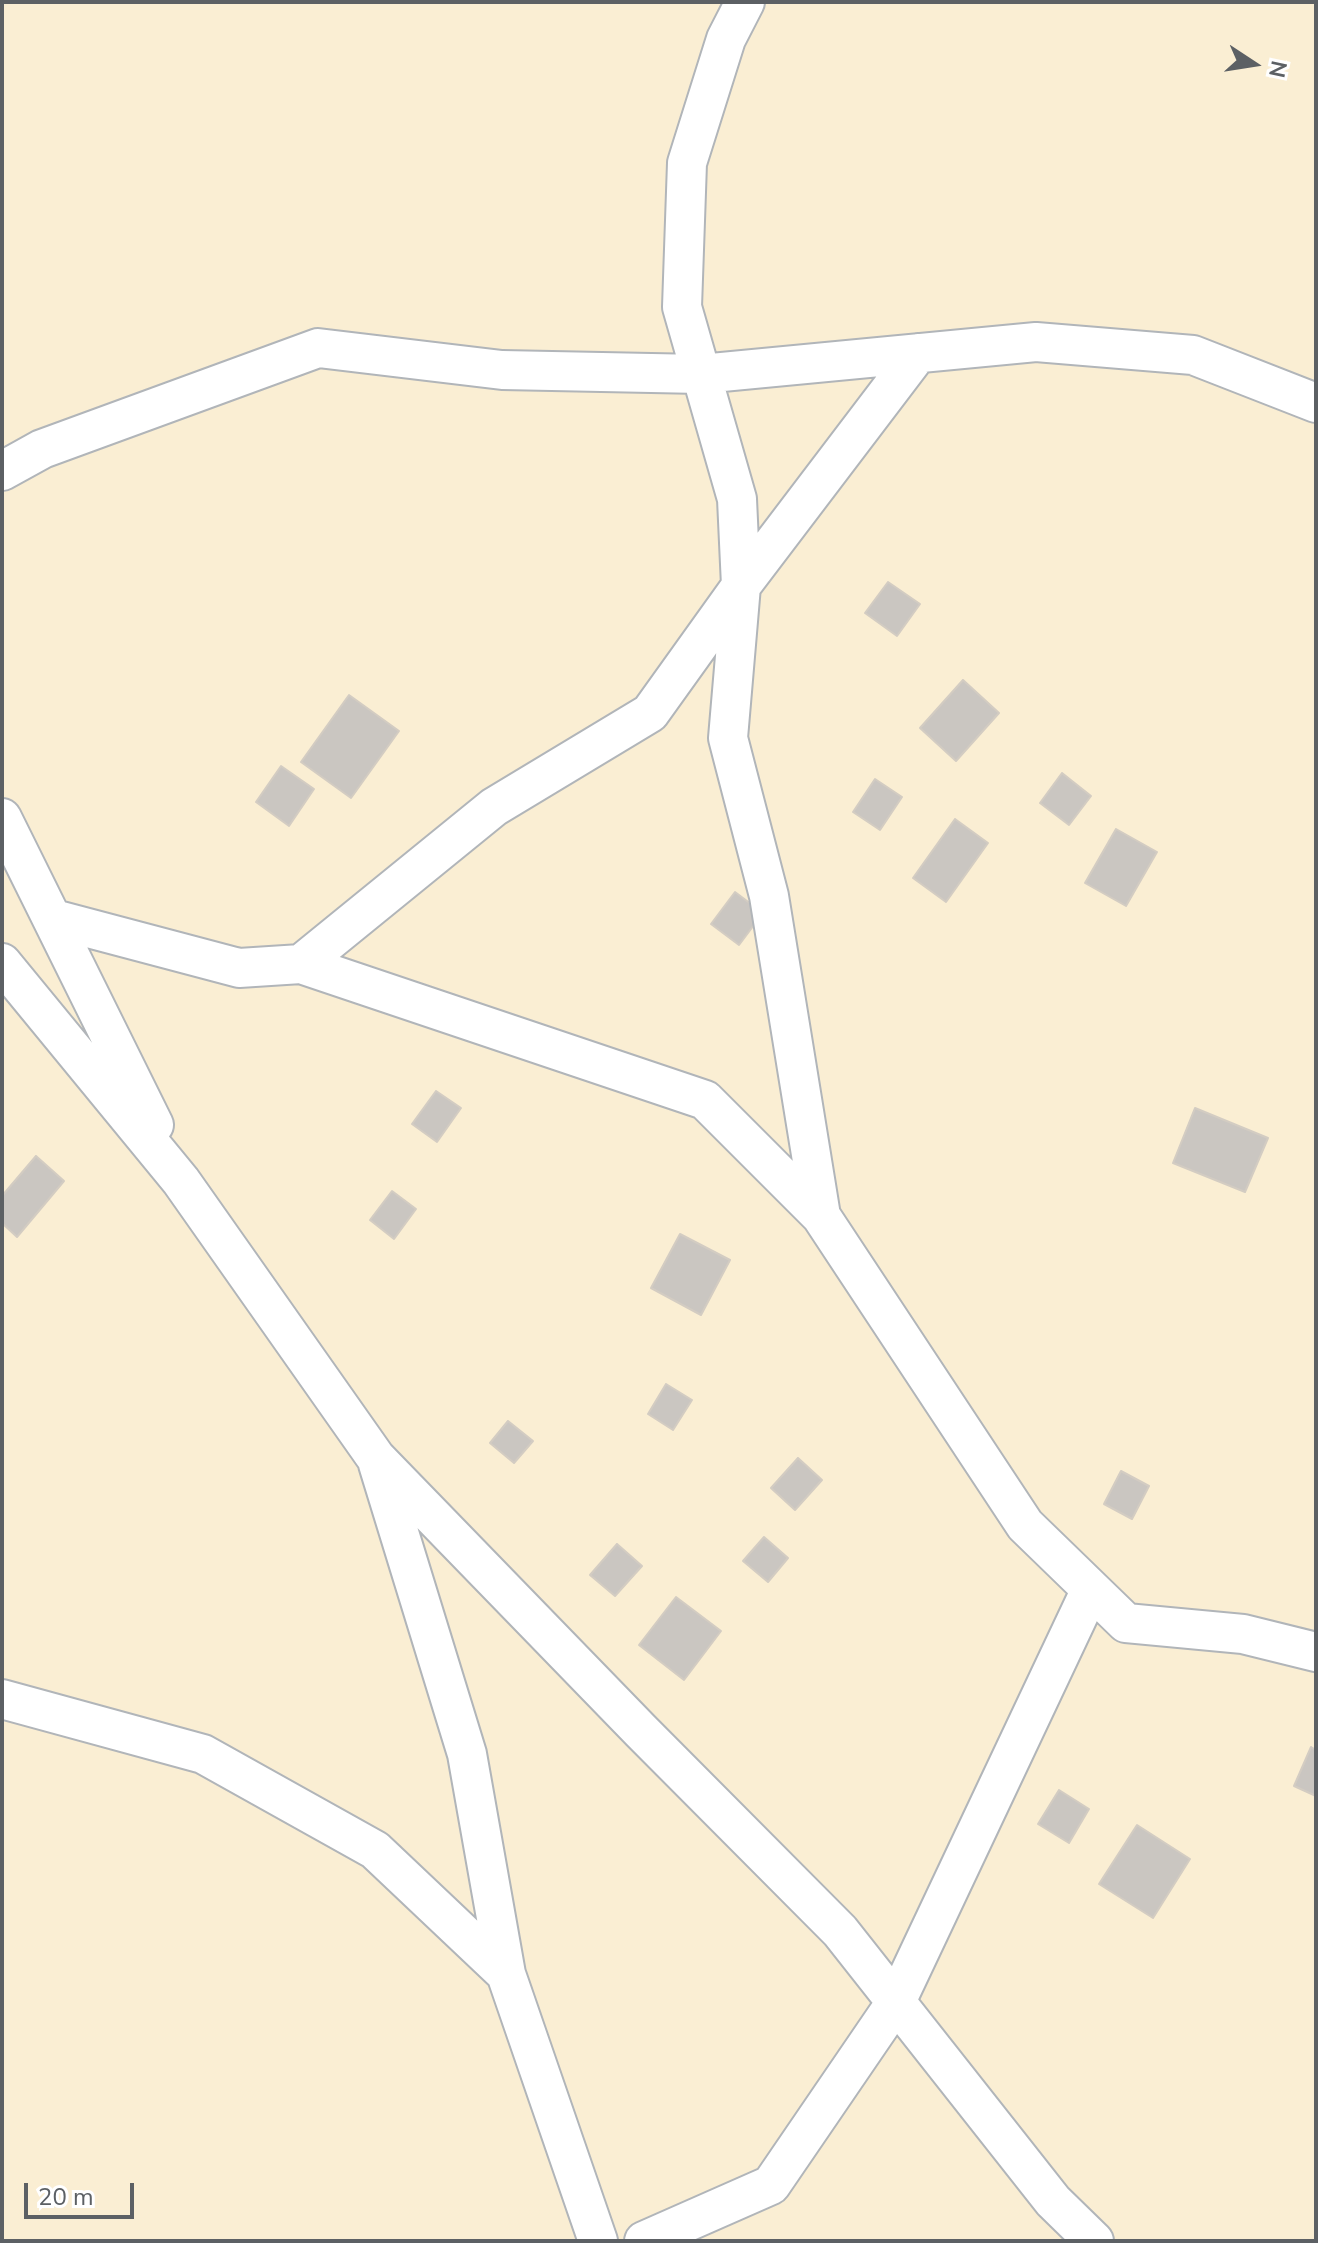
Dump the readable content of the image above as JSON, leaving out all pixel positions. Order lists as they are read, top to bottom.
{
  "scale_bar": "20 m",
  "north": "right"
}
